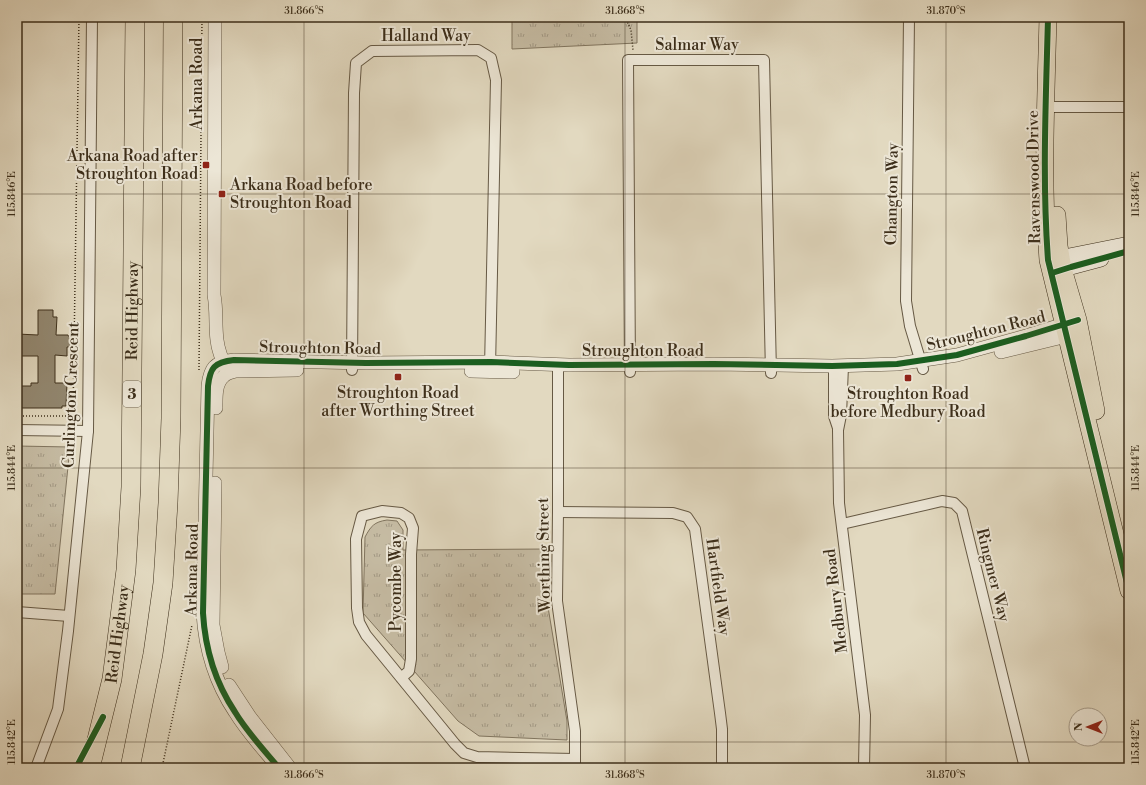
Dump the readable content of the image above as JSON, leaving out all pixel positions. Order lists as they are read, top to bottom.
{
  "streets": {
    "highway": ["Reid Highway", "3"],
    "main road": ["Ravenswood Drive"],
    "street": [
      "Halland Way",
      "Salmar Way",
      "Arkana Road",
      "Changton Way",
      "Stroughton Road",
      "Curlington Crescent",
      "Worthing Street",
      "Ringmer Way",
      "Pycombe Way",
      "Hartfield Way",
      "Medbury Road"
    ]
  },
  "crossings": [
    ["Halland Way", "Stroughton Road"],
    ["Salmar Way", "Stroughton Road"],
    ["Arkana Road", "Stroughton Road"],
    ["Ravenswood Drive", "Stroughton Road"],
    ["Changton Way", "Stroughton Road"],
    ["Stroughton Road", "Worthing Street"],
    ["Stroughton Road", "Medbury Road"],
    ["Worthing Street", "Pycombe Way"],
    ["Worthing Street", "Hartfield Way"],
    ["Ringmer Way", "Medbury Road"]
  ],
  "places": {
    "transit": [
      "Arkana Road after Stroughton Road",
      "Arkana Road before Stroughton Road",
      "Stroughton Road after Worthing Street",
      "Stroughton Road before Medbury Road"
    ]
  },
  "north": "left",
  "coordinates": [
    "31.866°S",
    "31.868°S",
    "31.870°S",
    "115.846°E",
    "115.844°E",
    "115.842°E"
  ]
}
